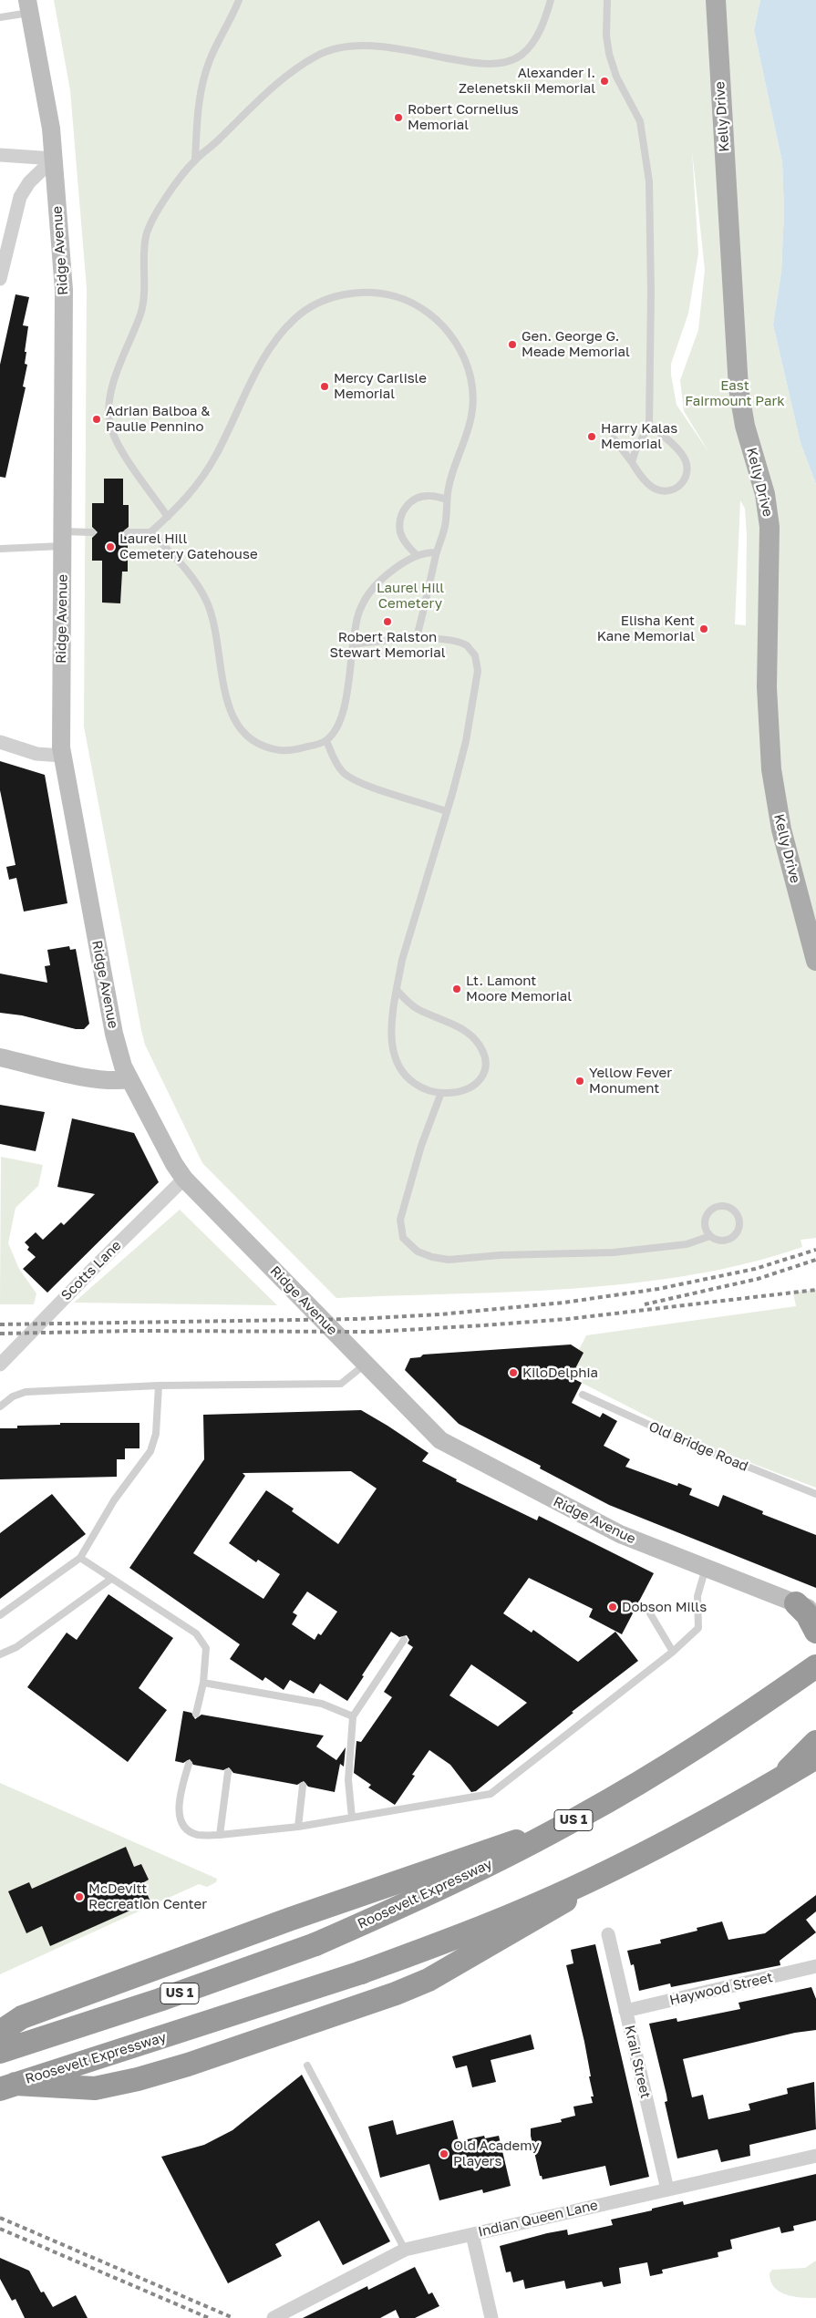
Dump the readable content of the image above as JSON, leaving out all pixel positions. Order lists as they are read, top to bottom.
{
  "streets": {
    "highway": ["US 1", "Roosevelt Expressway"],
    "main road": ["Kelly Drive", "Ridge Avenue"],
    "street": [
      "Scotts Lane",
      "Haywood Street",
      "Krail Street",
      "Indian Queen Lane"
    ],
    "lane": ["Old Bridge Road"]
  },
  "crossings": [
    ["Ridge Avenue", "Scotts Lane"],
    ["Haywood Street", "Krail Street"],
    ["Krail Street", "Indian Queen Lane"]
  ],
  "parks": ["East Fairmount Park", "Laurel Hill Cemetery"],
  "places": [
    "Alexander I. Zelenetskii Memorial",
    "Robert Cornelius Memorial",
    "Gen. George G. Meade Memorial",
    "Mercy Carlisle Memorial",
    "Adrian Balboa & Paulie Pennino",
    "Harry Kalas Memorial",
    "Laurel Hill Cemetery Gatehouse",
    "Robert Ralston Stewart Memorial",
    "Elisha Kent Kane Memorial",
    "Lt. Lamont Moore Memorial",
    "Yellow Fever Monument",
    "KiloDelphia",
    "Dobson Mills",
    "McDevitt Recreation Center",
    "Old Academy Players"
  ]
}
